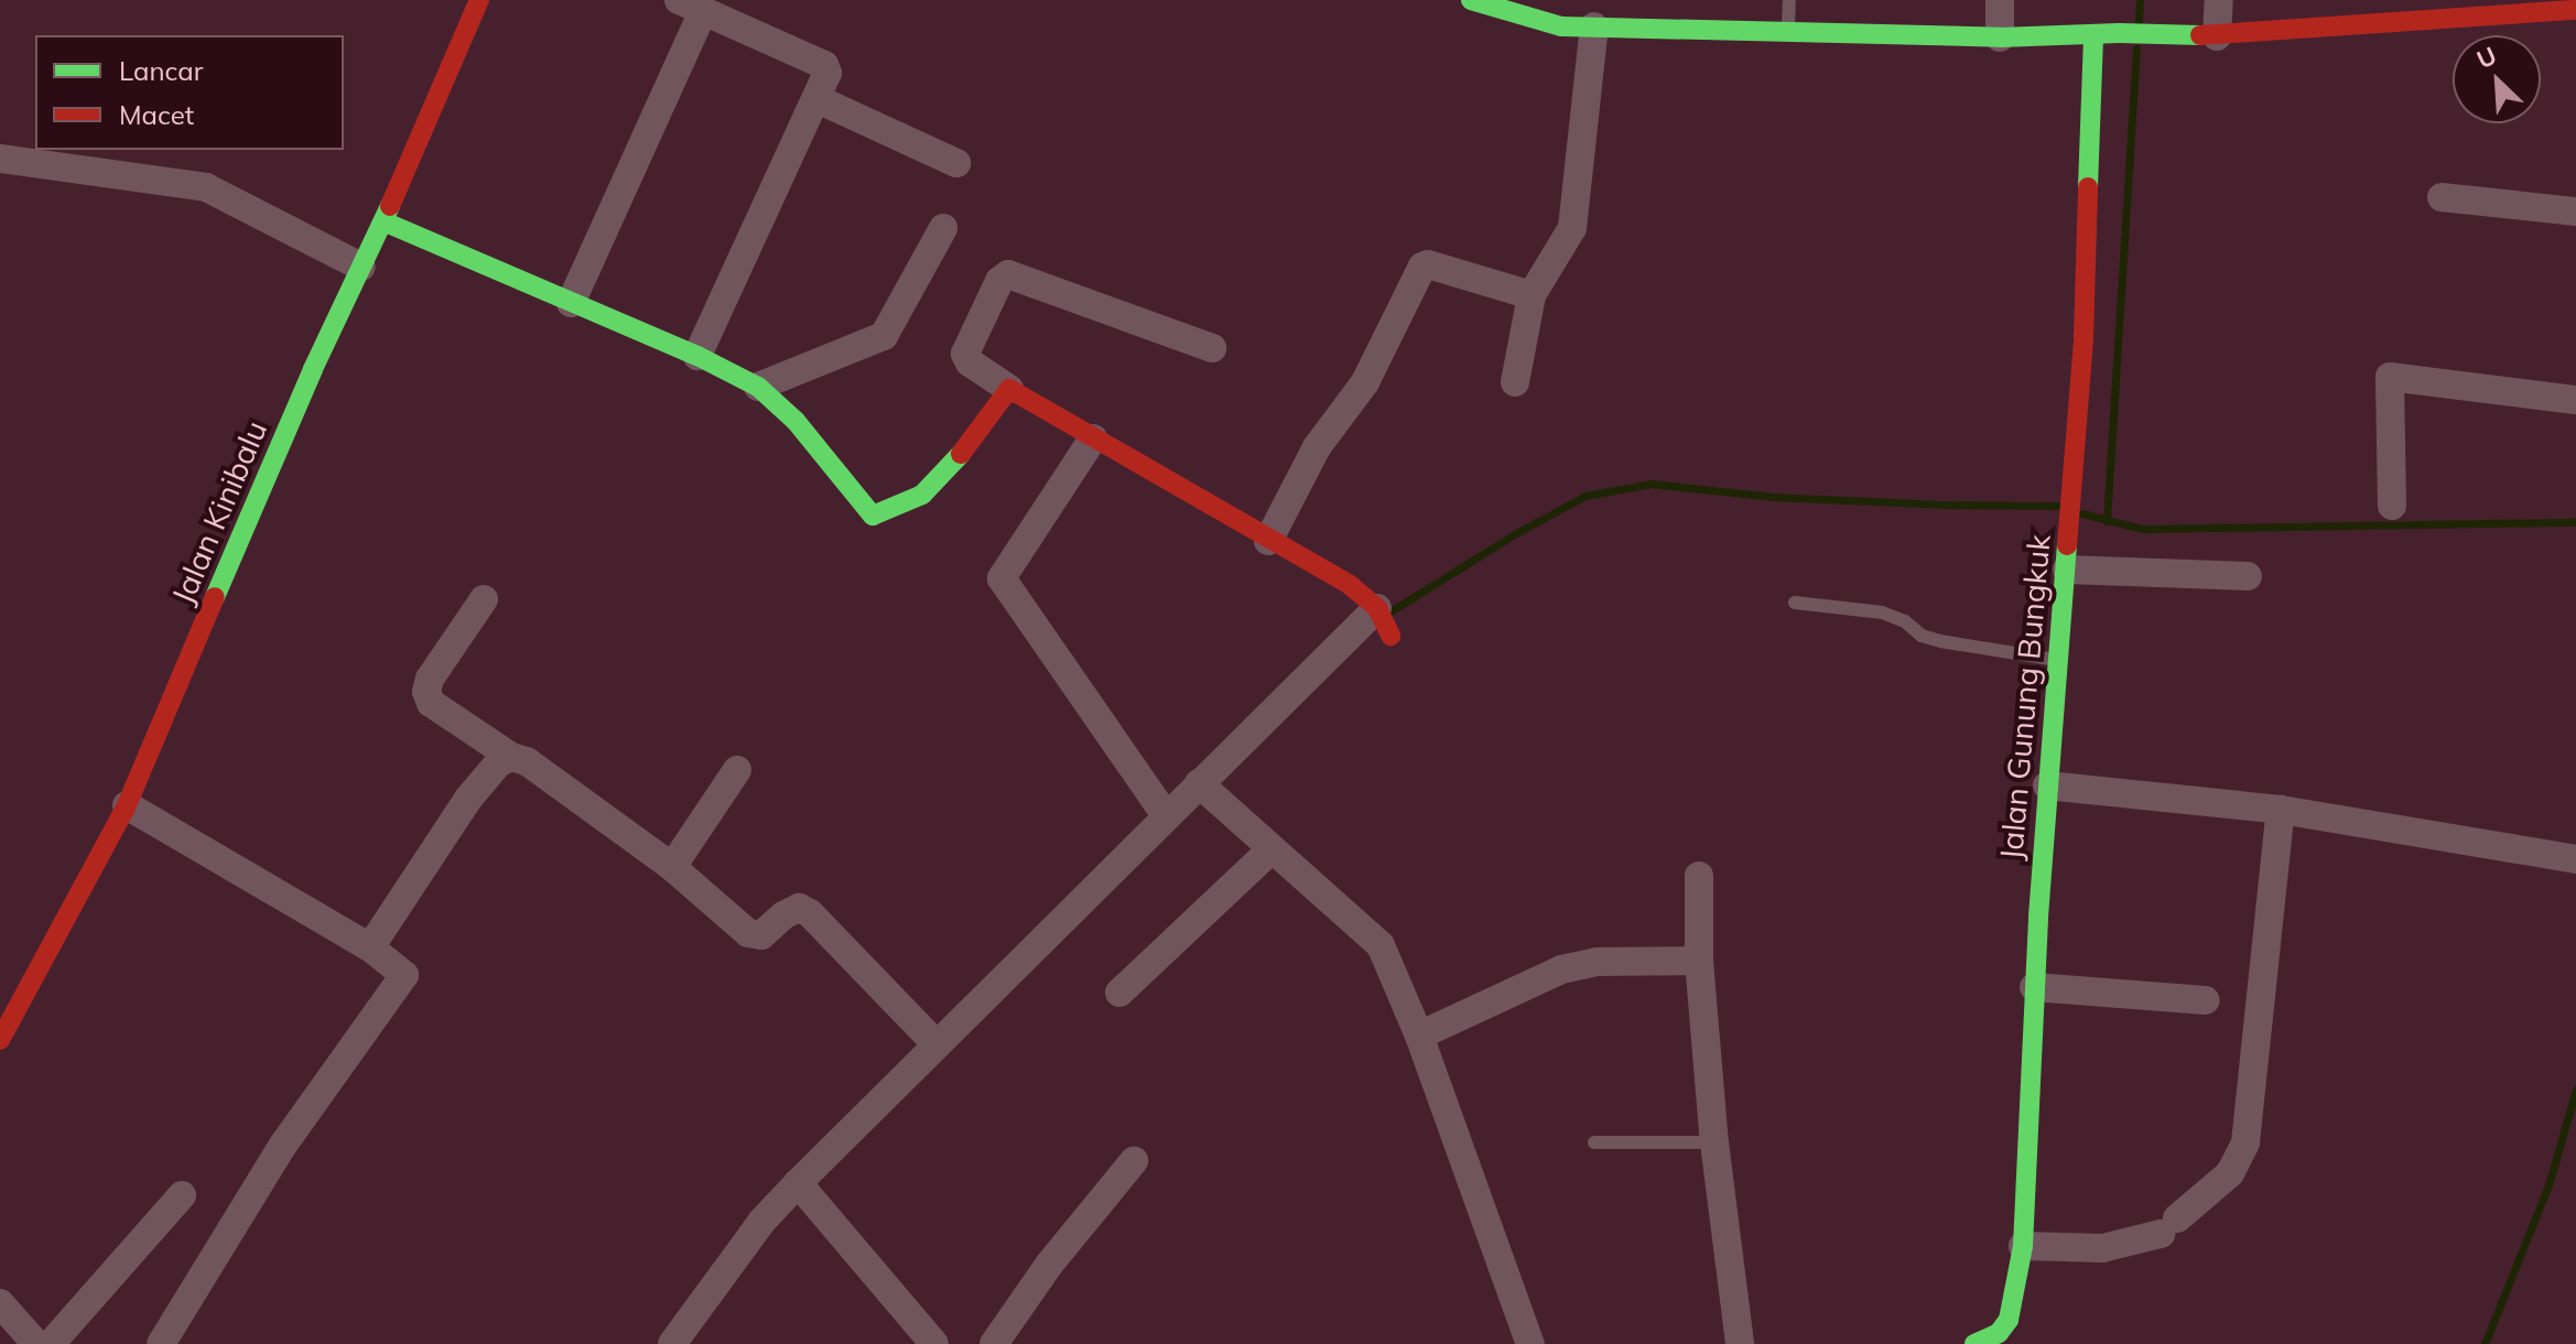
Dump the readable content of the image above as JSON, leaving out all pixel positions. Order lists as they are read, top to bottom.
{
  "streets": {
    "street": ["Jalan Kinibalu", "Jalan Gunung Bungkuk"]
  },
  "legend": ["Lancar", "Macet"],
  "north": "top left"
}
